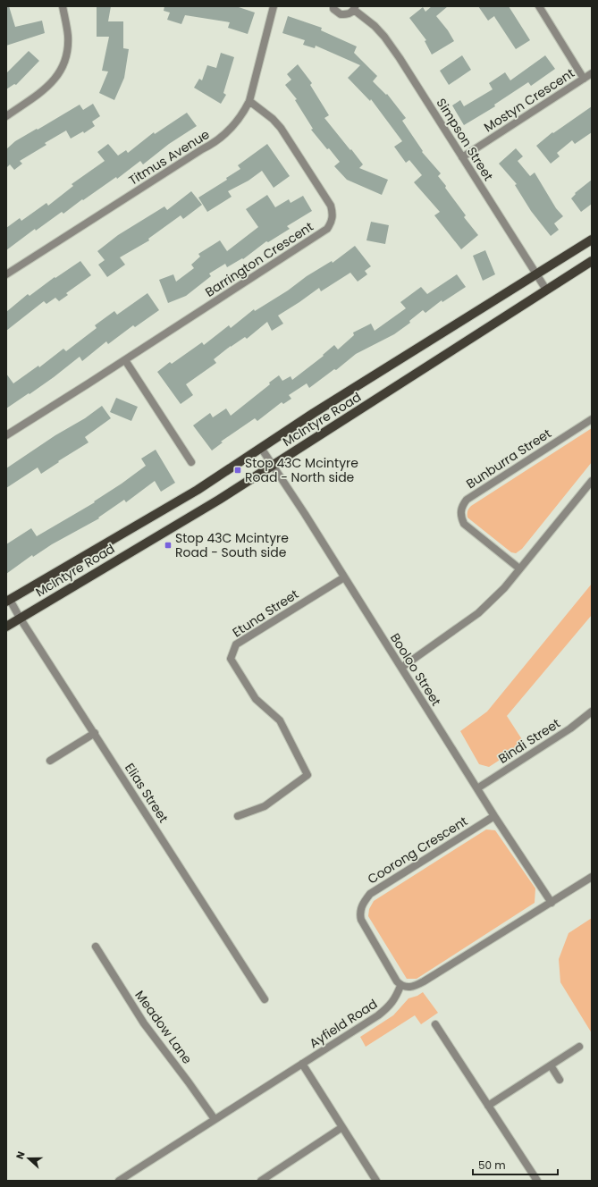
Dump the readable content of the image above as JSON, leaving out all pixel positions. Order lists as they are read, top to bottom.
{
  "streets": {
    "main road": ["McIntyre Road"],
    "street": [
      "Mostyn Crescent",
      "Simpson Street",
      "Titmus Avenue",
      "Barrington Crescent",
      "Bunburra Street",
      "Etuna Street",
      "Booloo Street",
      "Bindi Street",
      "Elias Street",
      "Coorong Crescent",
      "Ayfield Road",
      "Meadow Lane"
    ]
  },
  "crossings": [
    ["Mostyn Crescent", "Simpson Street"],
    ["Simpson Street", "McIntyre Road"],
    ["Titmus Avenue", "Barrington Crescent"],
    ["McIntyre Road", "Booloo Street"],
    ["McIntyre Road", "Elias Street"],
    ["Etuna Street", "Booloo Street"],
    ["Booloo Street", "Bindi Street"],
    ["Booloo Street", "Coorong Crescent"],
    ["Coorong Crescent", "Ayfield Road"],
    ["Ayfield Road", "Meadow Lane"]
  ],
  "places": {
    "transit": ["Stop 43C Mcintyre Road - North side", "Stop 43C Mcintyre Road - South side"]
  },
  "scale_bar": "50 m",
  "north": "left"
}
